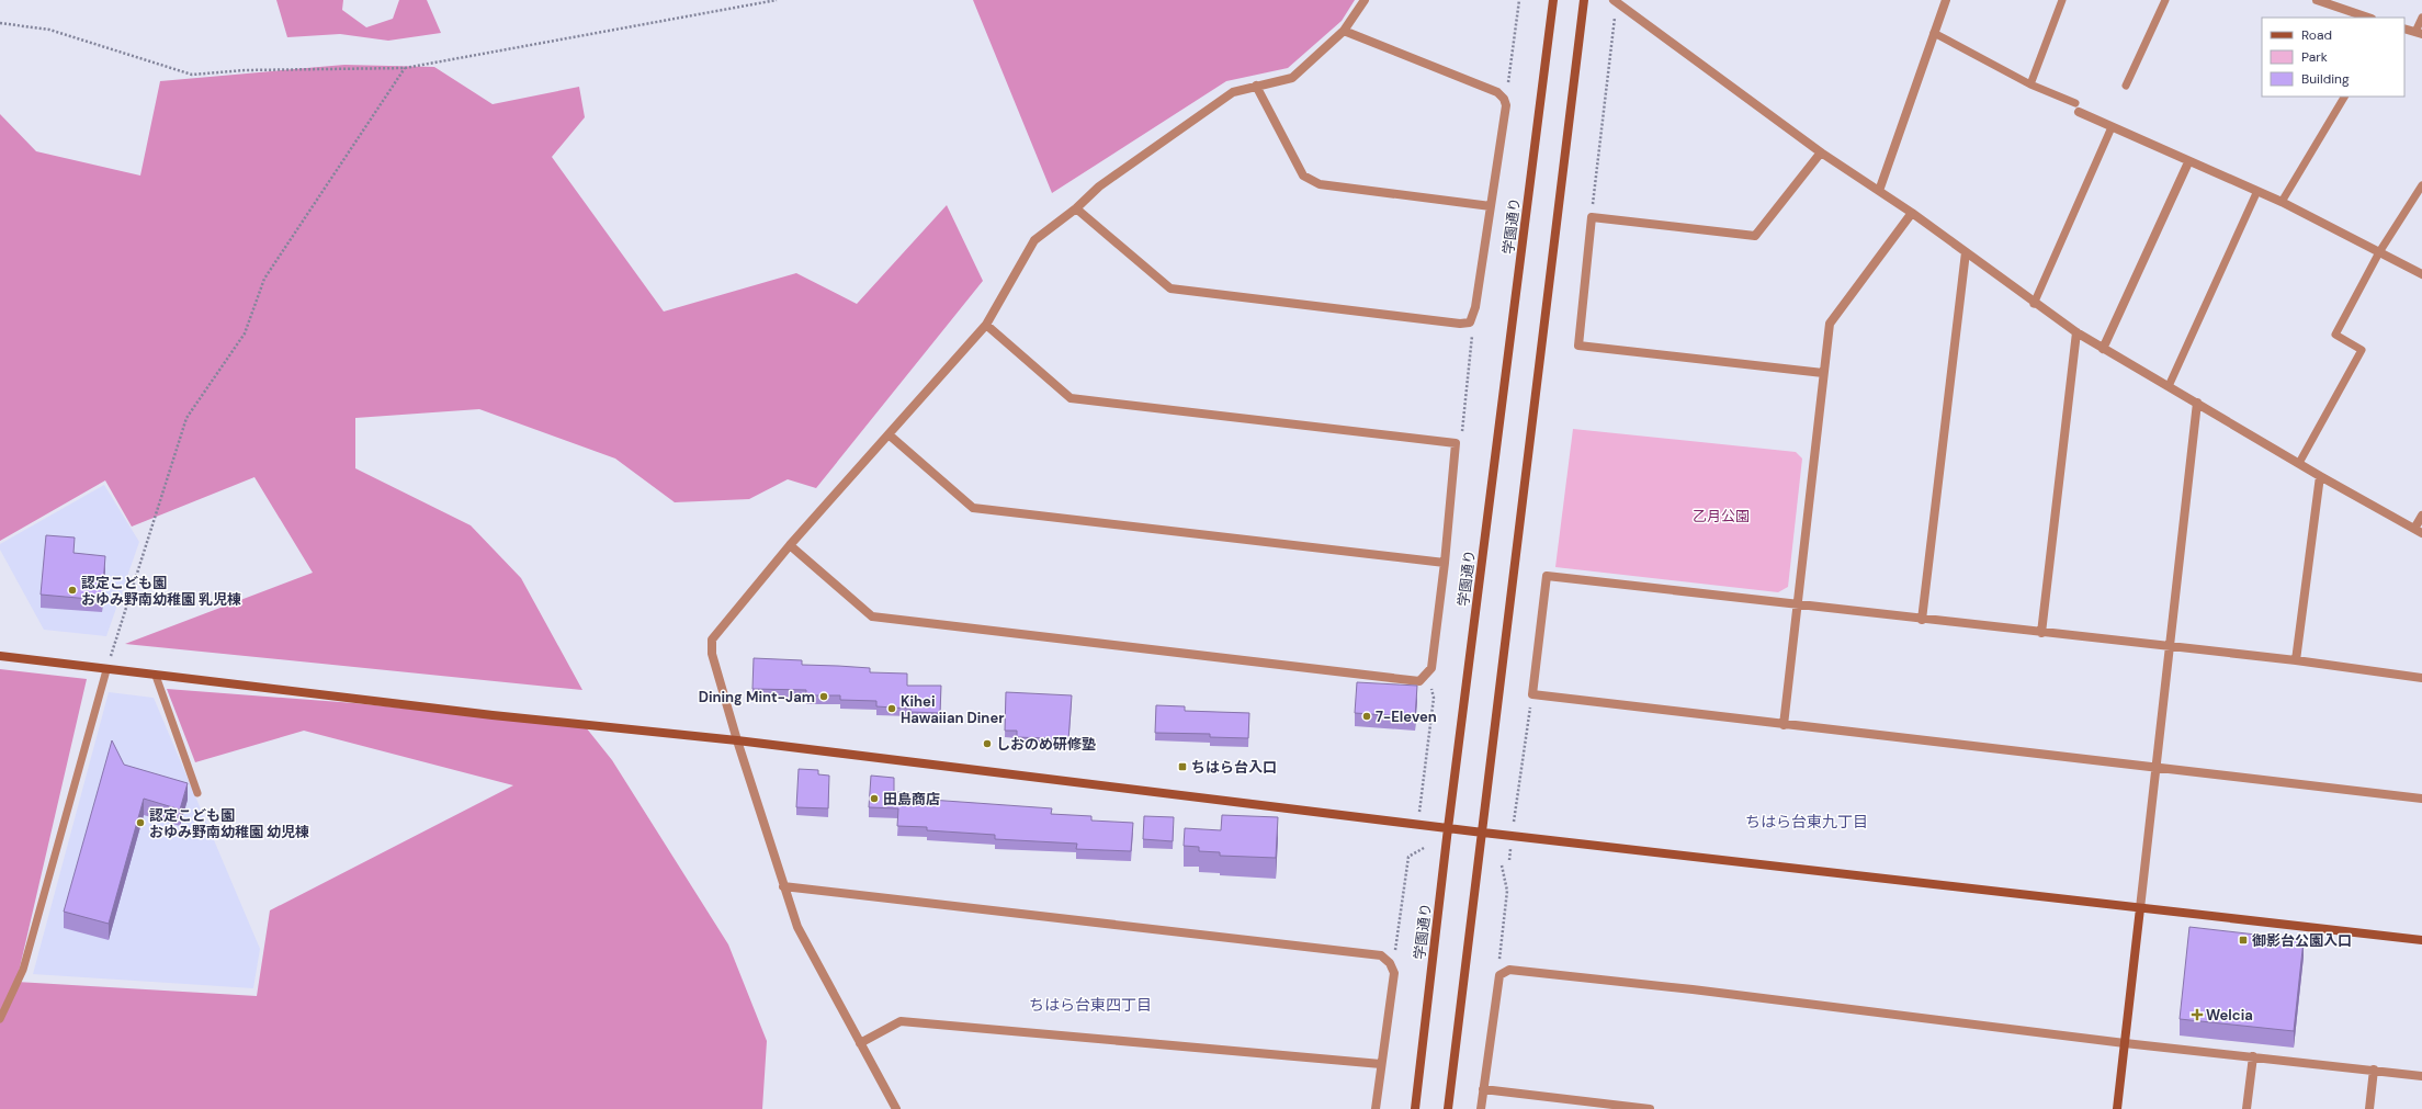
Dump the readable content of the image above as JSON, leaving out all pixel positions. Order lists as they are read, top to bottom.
{
  "streets": {
    "street": ["学園通り"]
  },
  "districts": ["ちはら台東九丁目", "ちはら台東四丁目"],
  "parks": ["乙月公園"],
  "places": {
    "other": [
      "認定こども園 おゆみ野南幼稚園 乳児棟",
      "Dining Mint-Jam",
      "Kihei Hawaiian Diner",
      "7-Eleven",
      "しおのめ研修塾",
      "田島商店",
      "認定こども園 おゆみ野南幼稚園 幼児棟"
    ],
    "transit": ["ちはら台入口", "御影台公園入口"],
    "health": ["Welcia"]
  },
  "legend": ["Road", "Park", "Building"]
}
